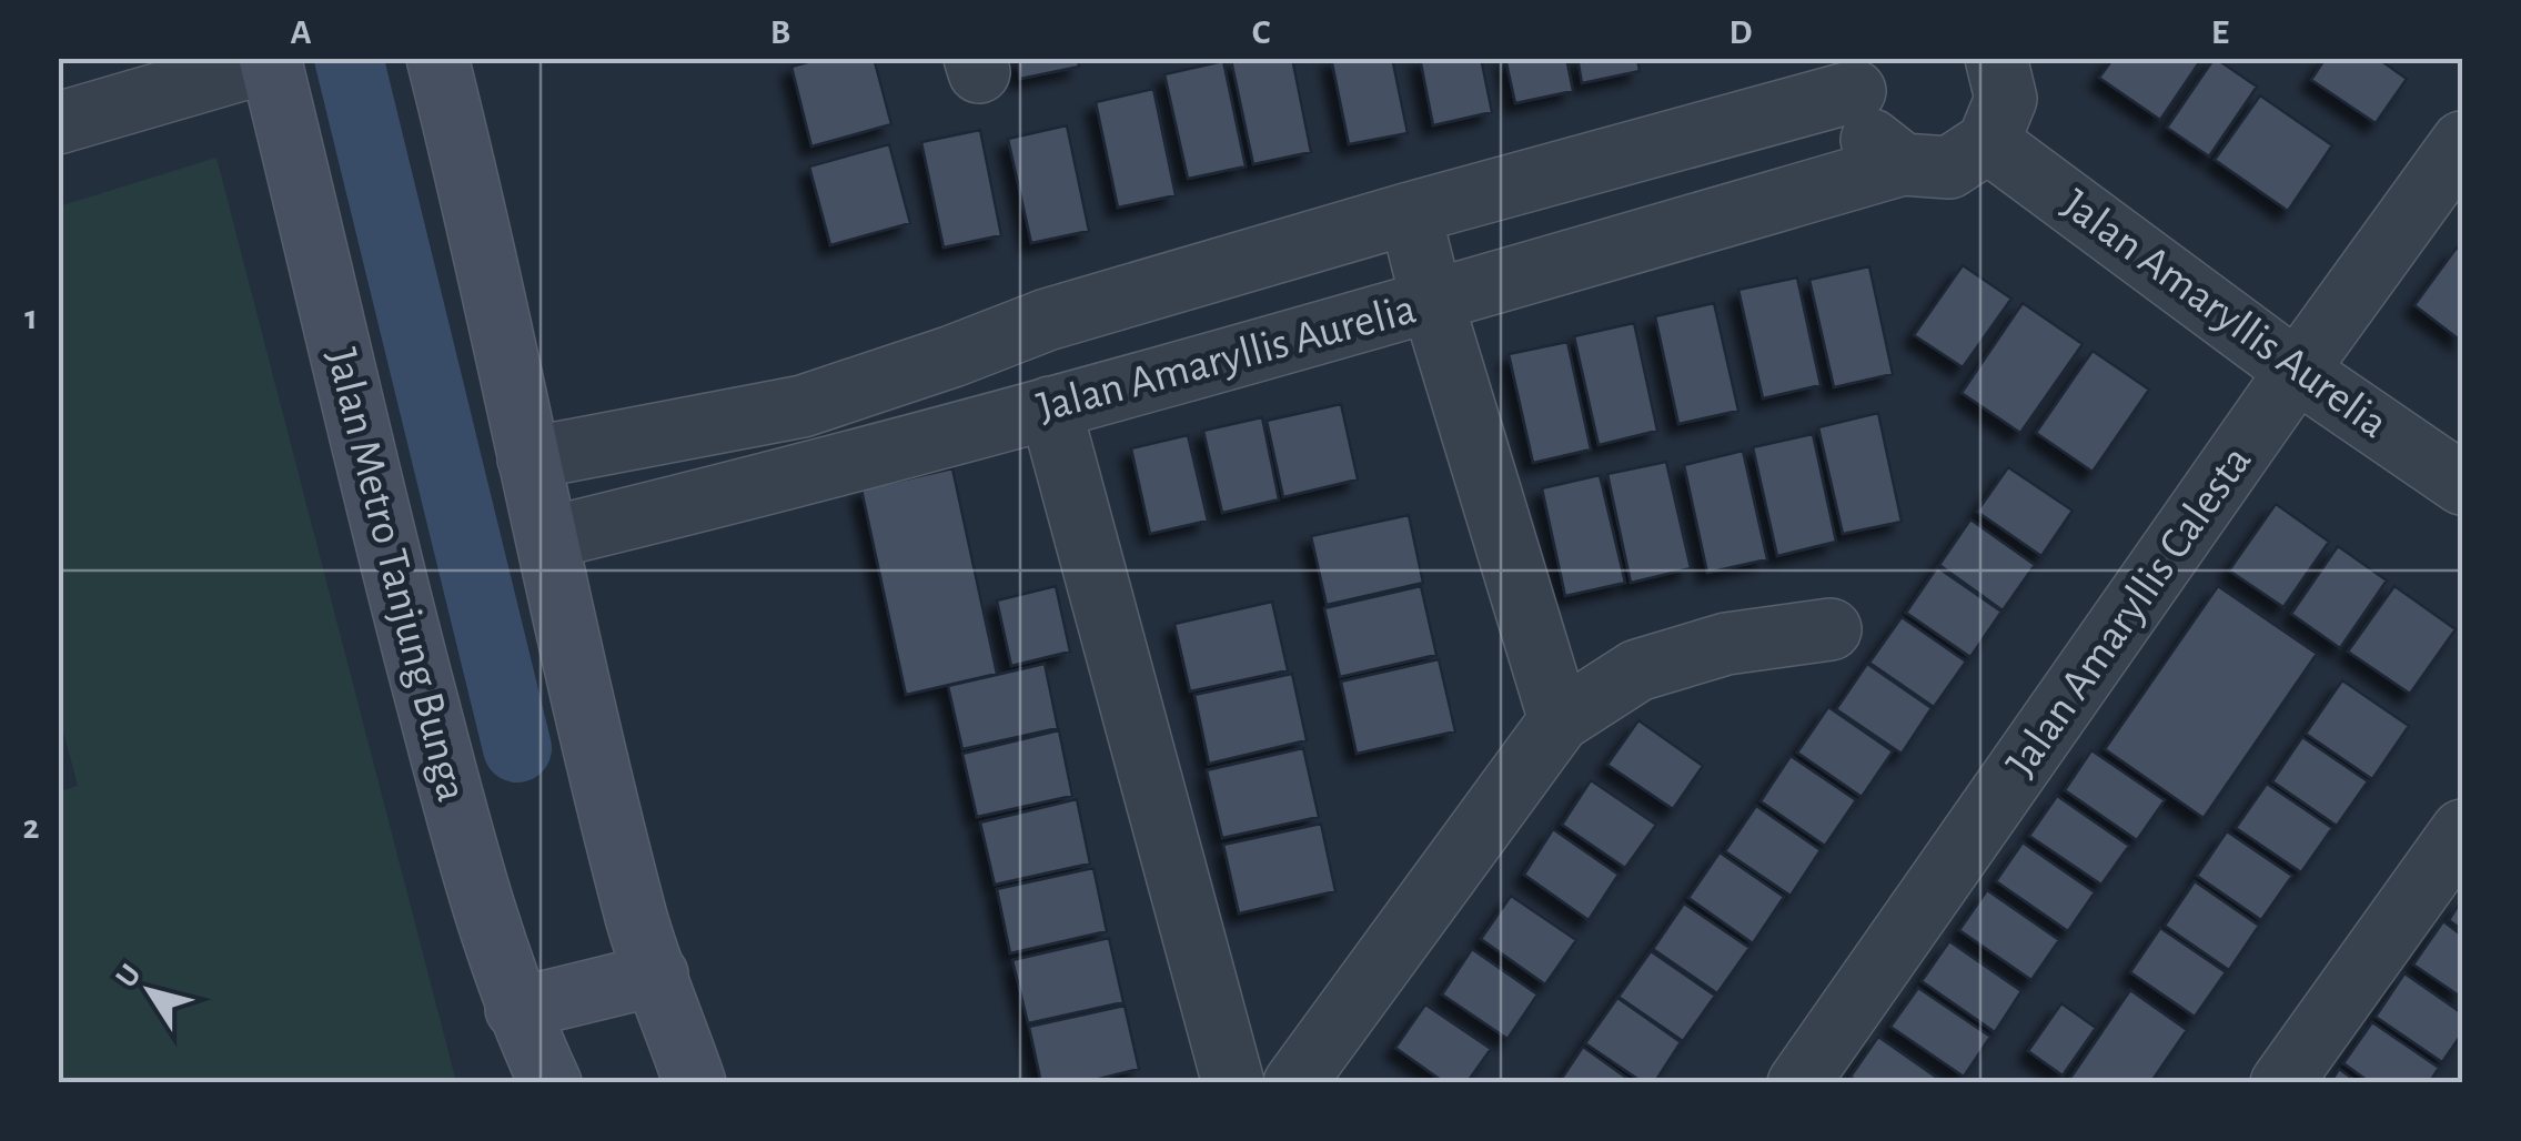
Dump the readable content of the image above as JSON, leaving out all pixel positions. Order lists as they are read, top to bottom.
{
  "streets": {
    "main road": ["Jalan Metro Tanjung Bunga"],
    "street": ["Jalan Amaryllis Aurelia", "Jalan Amaryllis Calesta"]
  },
  "crossings": [
    ["Jalan Amaryllis Aurelia", "Jalan Amaryllis Calesta"]
  ],
  "north": "top left",
  "grid": {
    "columns": [
      "A",
      "B",
      "C",
      "D",
      "E"
    ],
    "rows": ["1", "2"]
  }
}
